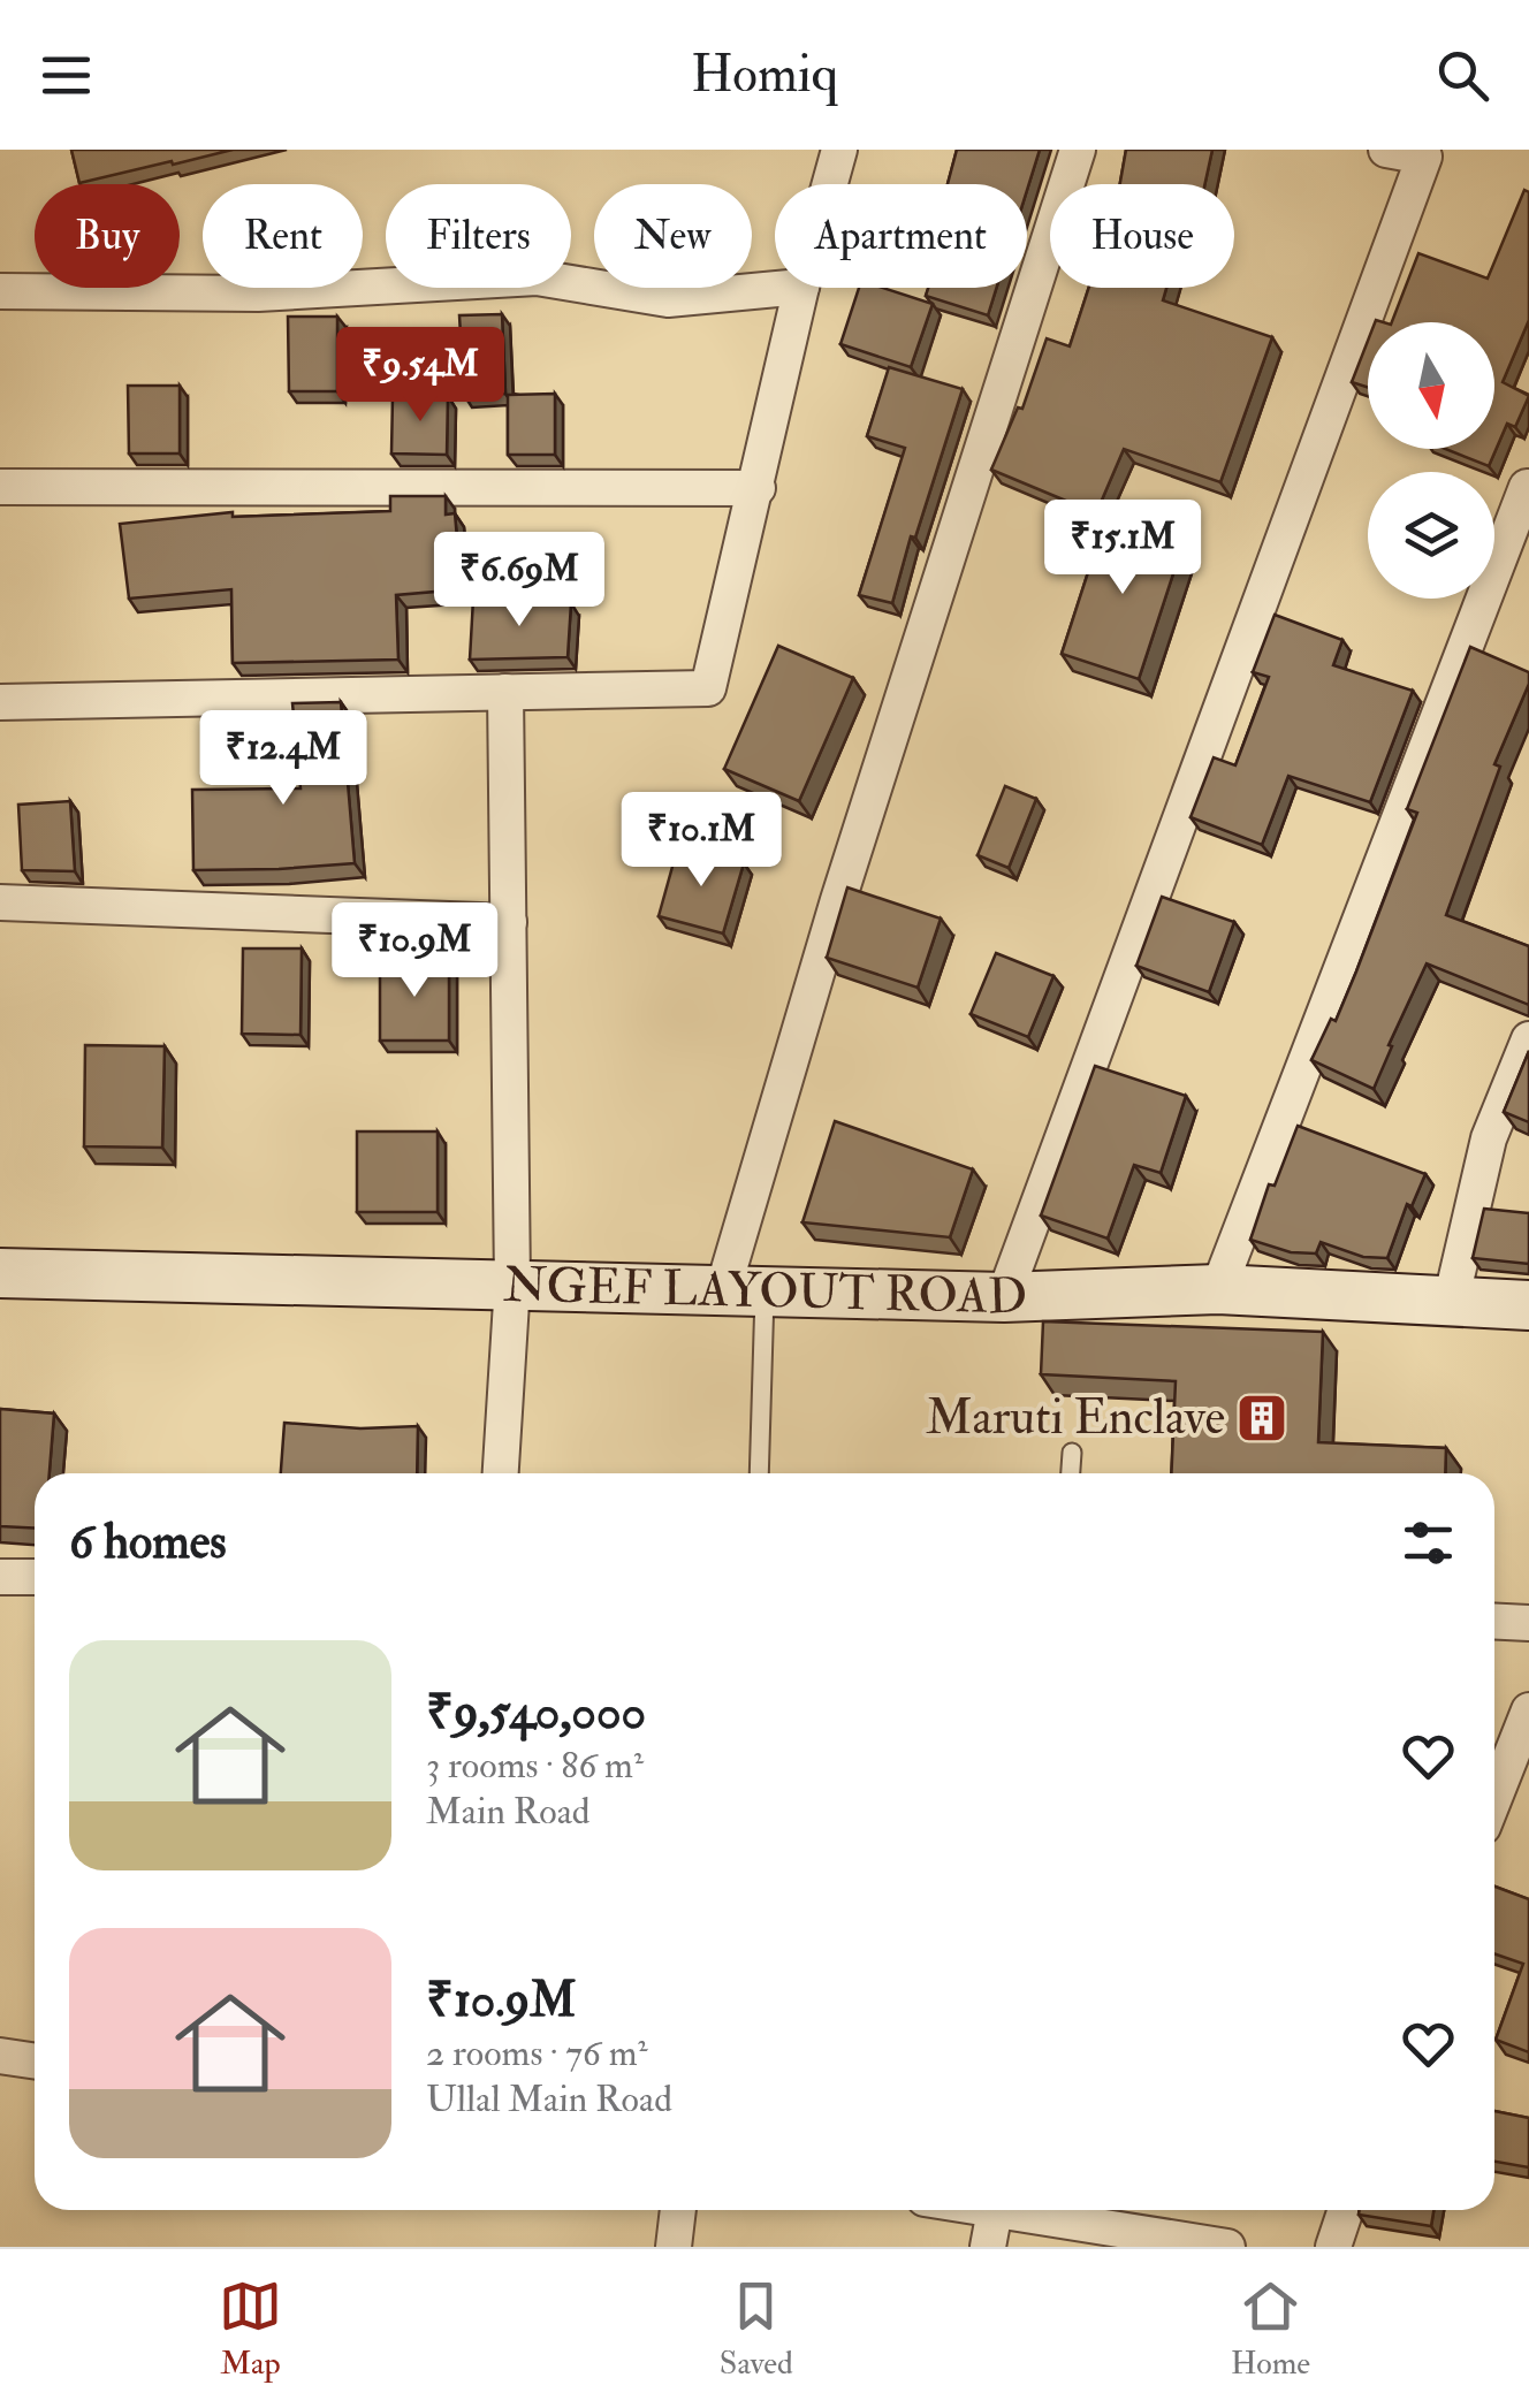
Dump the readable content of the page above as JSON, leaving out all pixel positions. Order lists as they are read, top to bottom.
{
  "streets": {
    "street": ["NGEF LAYOUT ROAD"]
  },
  "places": {
    "building": ["Maruti Enclave"]
  },
  "north": "bottom",
  "page": {
    "header": "Homiq",
    "chip": [
      "Buy",
      "Rent",
      "Filters",
      "New",
      "Apartment",
      "House"
    ],
    "price": [
      "₹9.54M",
      "₹15.1M",
      "₹6.69M",
      "₹12.4M",
      "₹10.1M",
      "₹10.9M"
    ],
    "heading": "6 homes",
    "list": [
      {
        "name": "₹9,540,000",
        "note": "3 rooms · 86 m² · Main Road"
      },
      {
        "name": "₹10.9M",
        "note": "2 rooms · 76 m² · Ullal Main Road"
      }
    ],
    "tabs": ["Map", "Saved", "Home"]
  }
}
